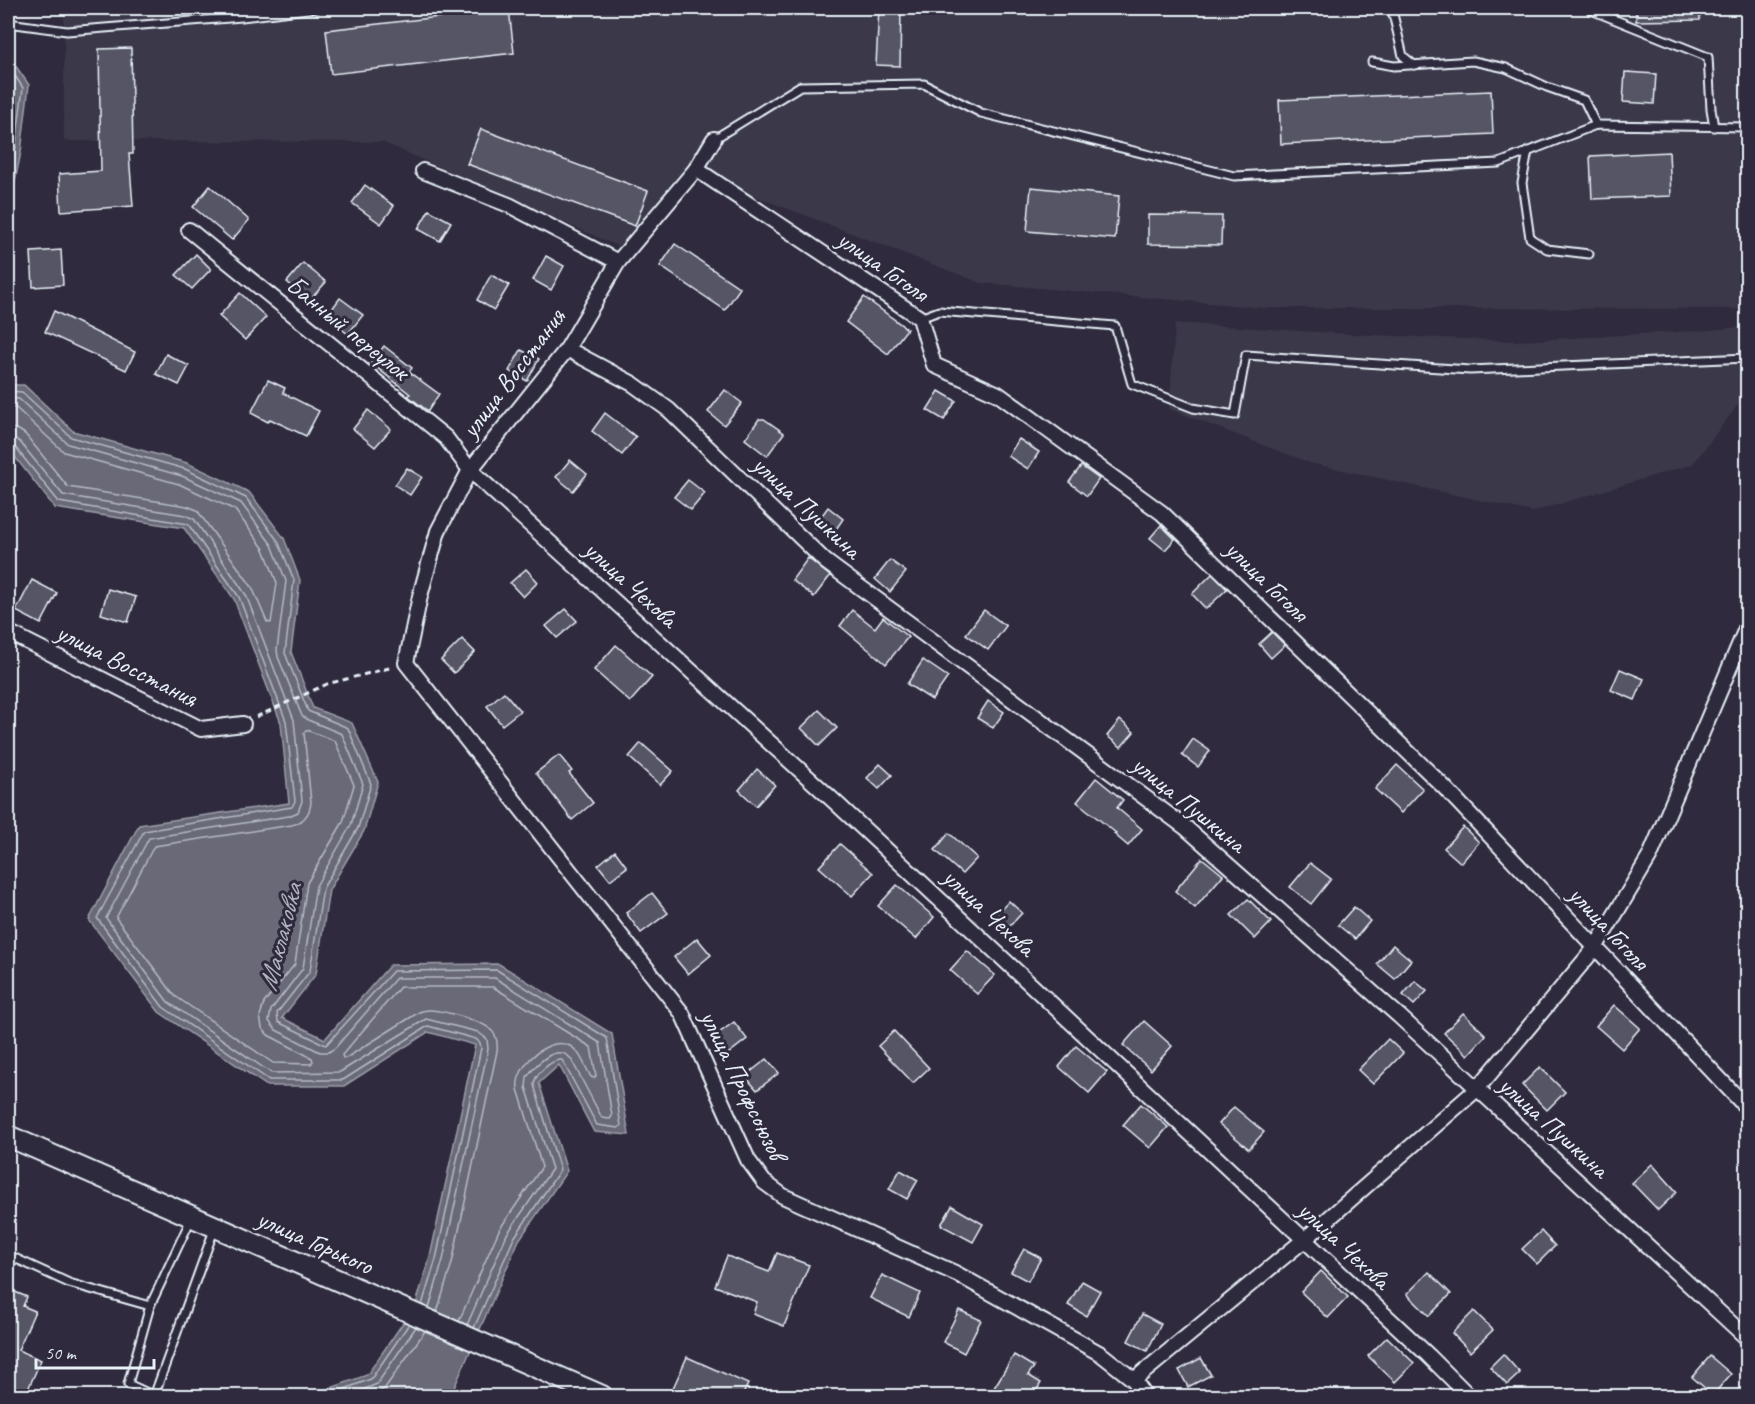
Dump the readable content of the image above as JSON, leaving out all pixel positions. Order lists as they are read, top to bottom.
{
  "streets": {
    "street": [
      "улица Гоголя",
      "Банный переулок",
      "улица Восстания",
      "улица Пушкина",
      "улица Чехова",
      "улица Профсоюзов",
      "улица Горького"
    ]
  },
  "crossings": [
    ["улица Гоголя", "улица Восстания"],
    ["Банный переулок", "улица Восстания"],
    ["Банный переулок", "улица Чехова"],
    ["улица Восстания", "улица Пушкина"],
    ["улица Восстания", "улица Чехова"],
    ["улица Восстания", "улица Профсоюзов"]
  ],
  "water": ["Маклаковка"],
  "scale_bar": "50 m"
}
